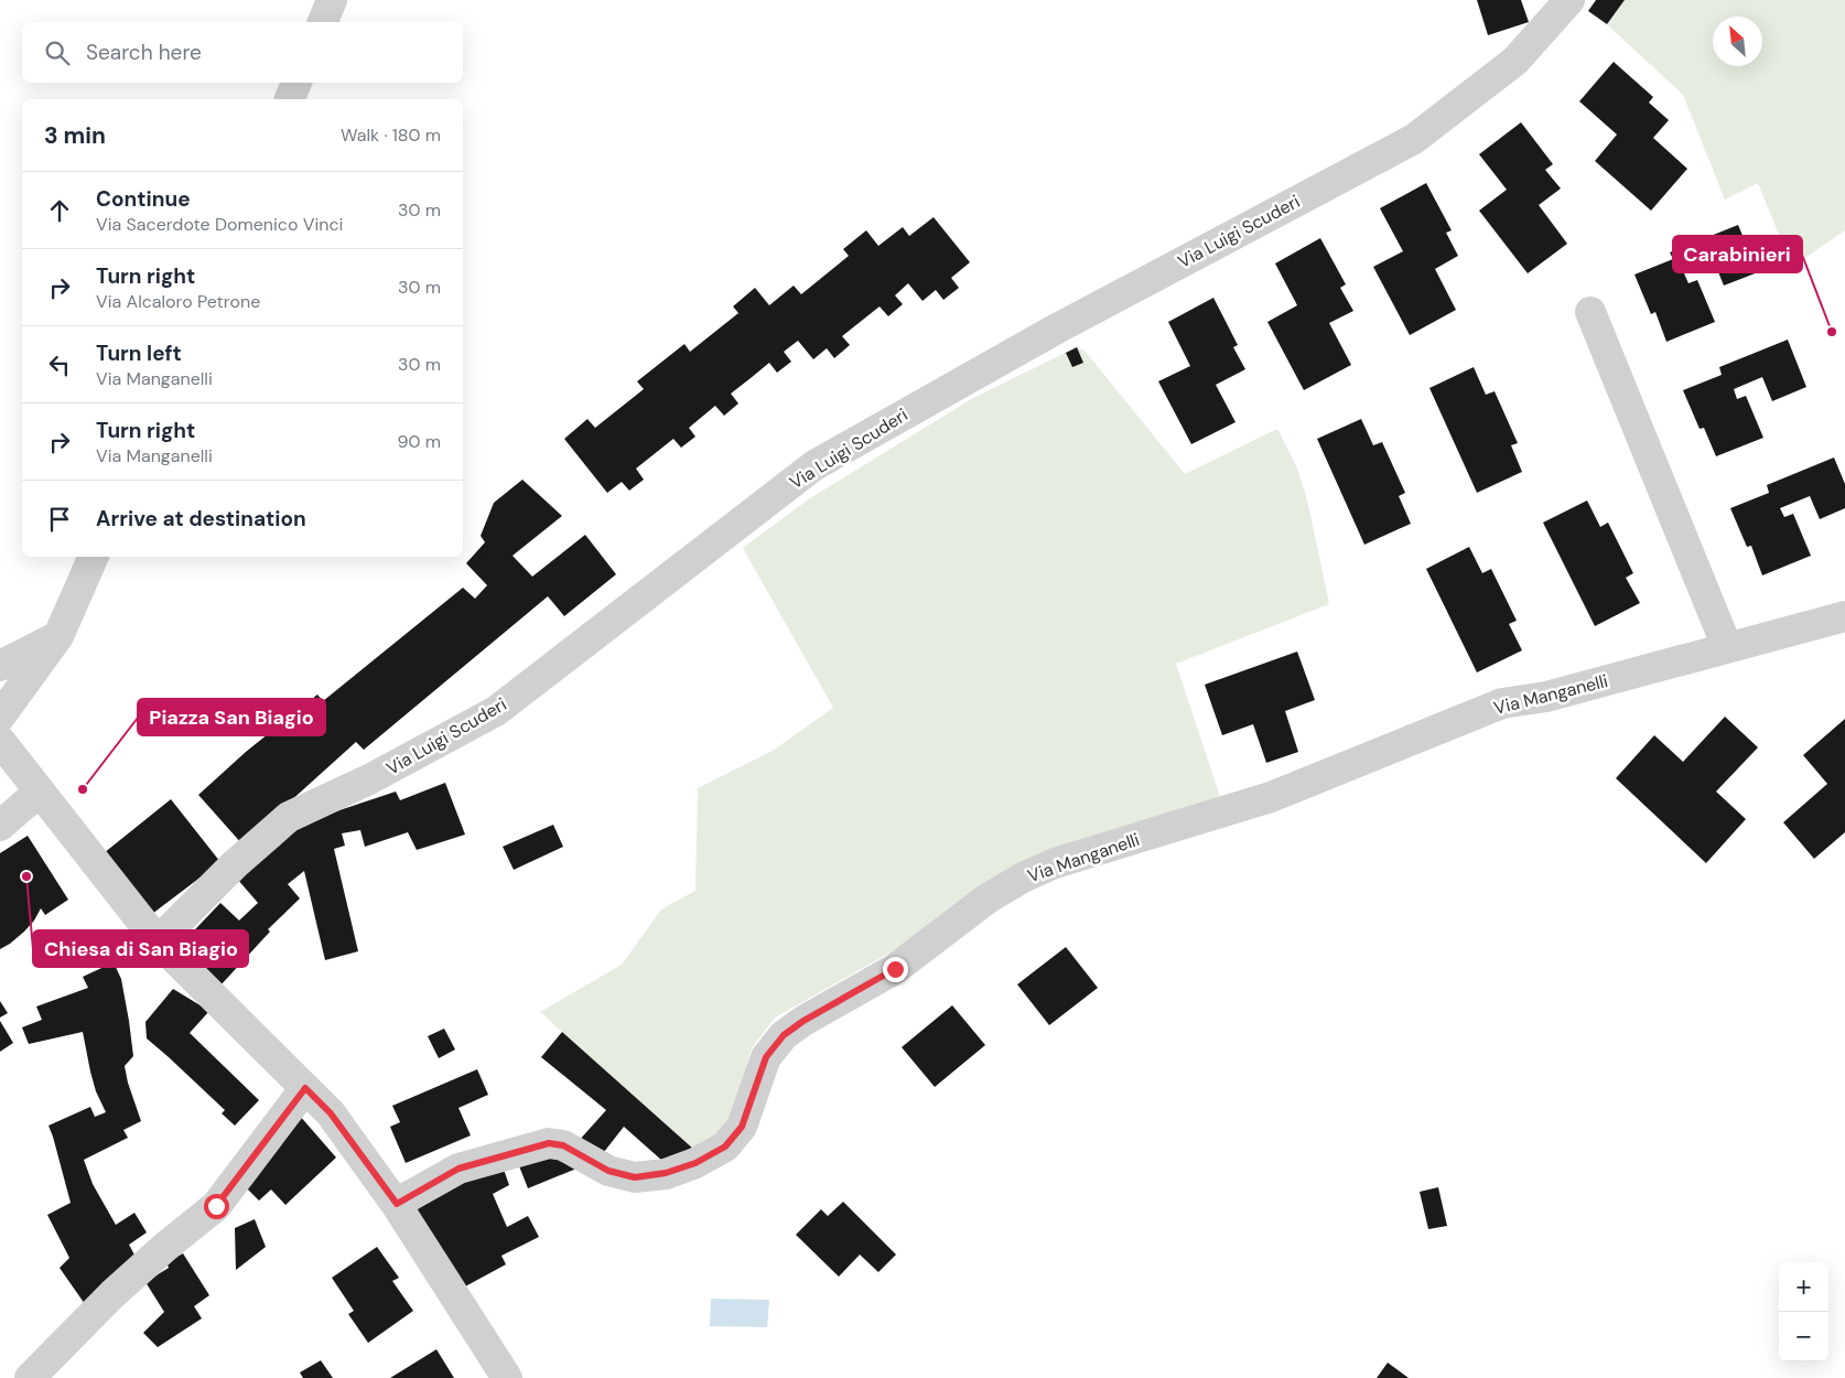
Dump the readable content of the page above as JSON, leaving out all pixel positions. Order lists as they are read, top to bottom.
{
  "streets": {
    "street": ["Via Luigi Scuderi", "Via Manganelli"]
  },
  "places": ["Carabinieri", "Piazza San Biagio", "Chiesa di San Biagio"],
  "north": "top left",
  "page": {
    "search": "Search here",
    "heading": ["3 min", "Walk · 180 m"],
    "list": [
      ["Continue", "Via Sacerdote Domenico Vinci", "30 m"],
      ["Turn right", "Via Alcaloro Petrone", "30 m"],
      ["Turn left", "Via Manganelli", "30 m"],
      ["Turn right", "Via Manganelli", "90 m"],
      "Arrive at destination"
    ],
    "map_buttons": ["+", "−"]
  }
}
